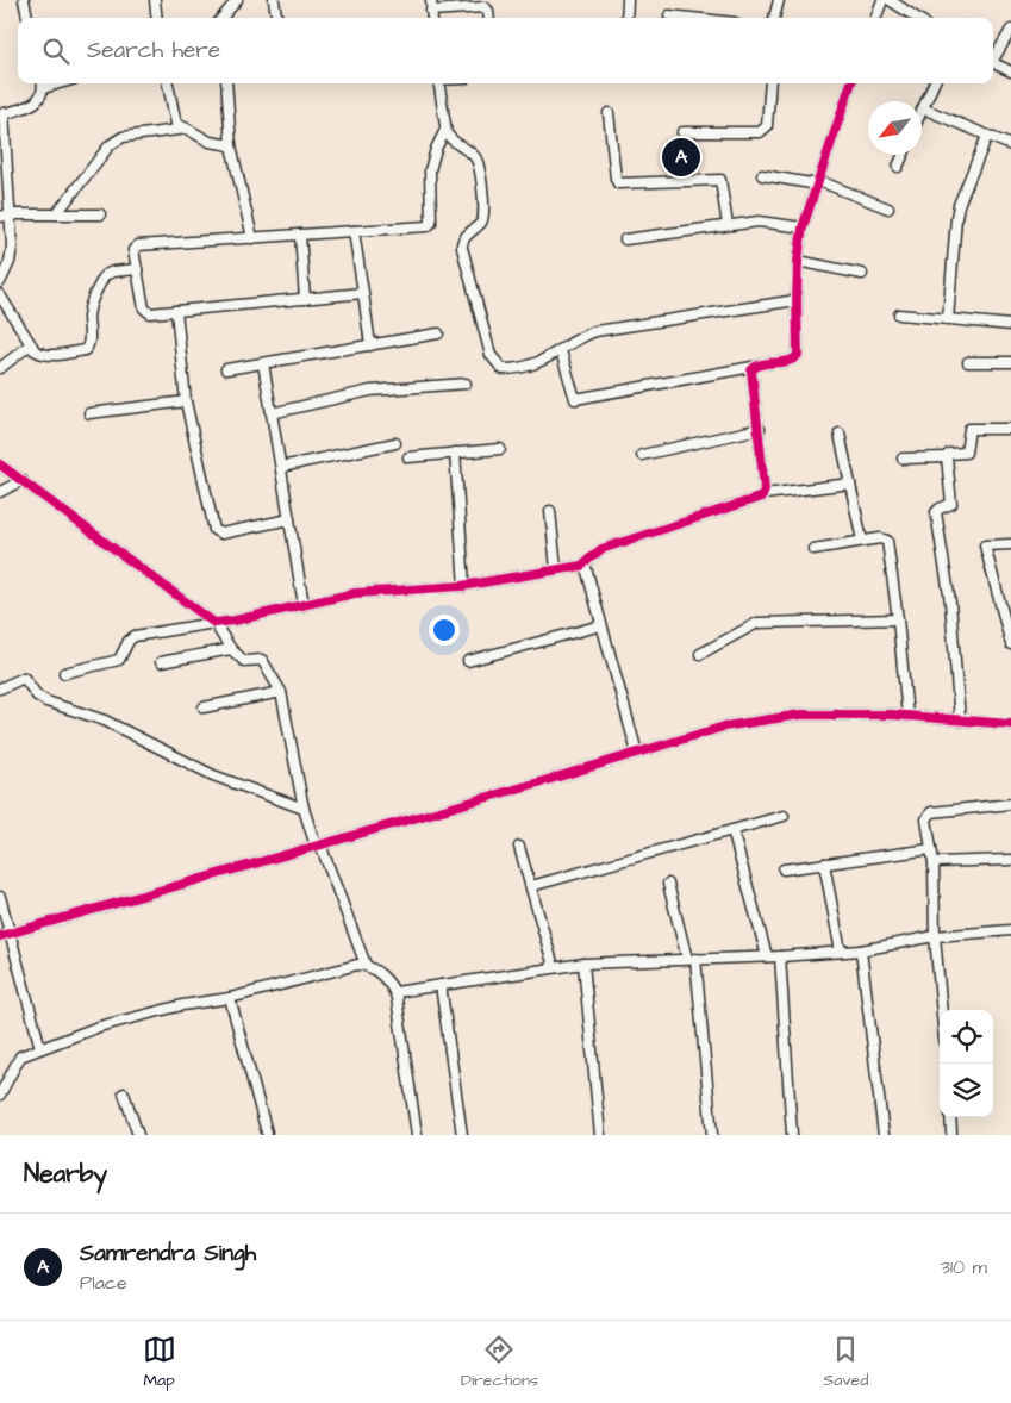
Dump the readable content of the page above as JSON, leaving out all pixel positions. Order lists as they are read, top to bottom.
{
  "north": "bottom left",
  "page": {
    "search": "Search here",
    "pins": "A",
    "heading": "Nearby",
    "list": [
      {
        "mark": "A",
        "name": "Samrendra Singh",
        "note": "Place",
        "value": "310 m"
      }
    ],
    "nav": ["Map", "Directions", "Saved"]
  }
}
